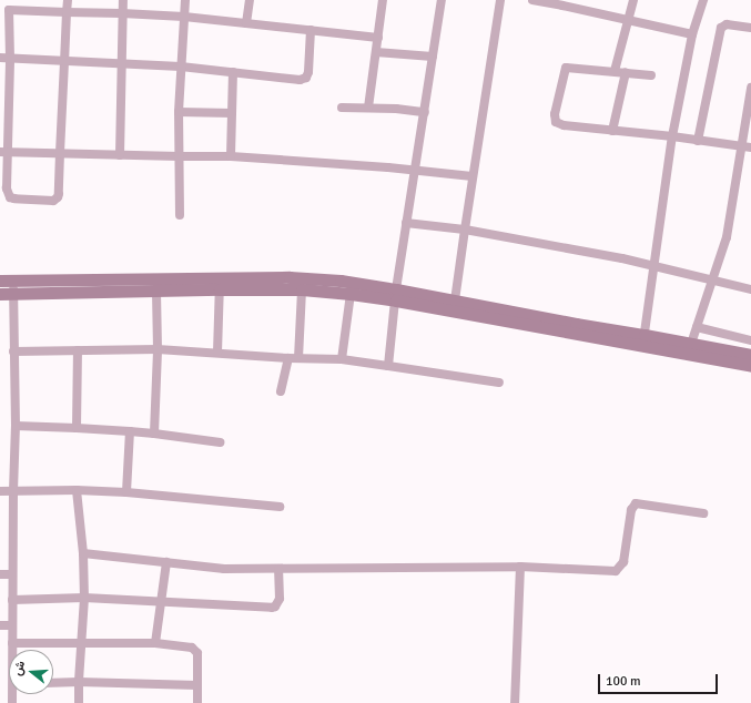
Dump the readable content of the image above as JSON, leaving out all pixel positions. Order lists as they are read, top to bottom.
{
  "scale_bar": "100 m",
  "north": "left"
}
